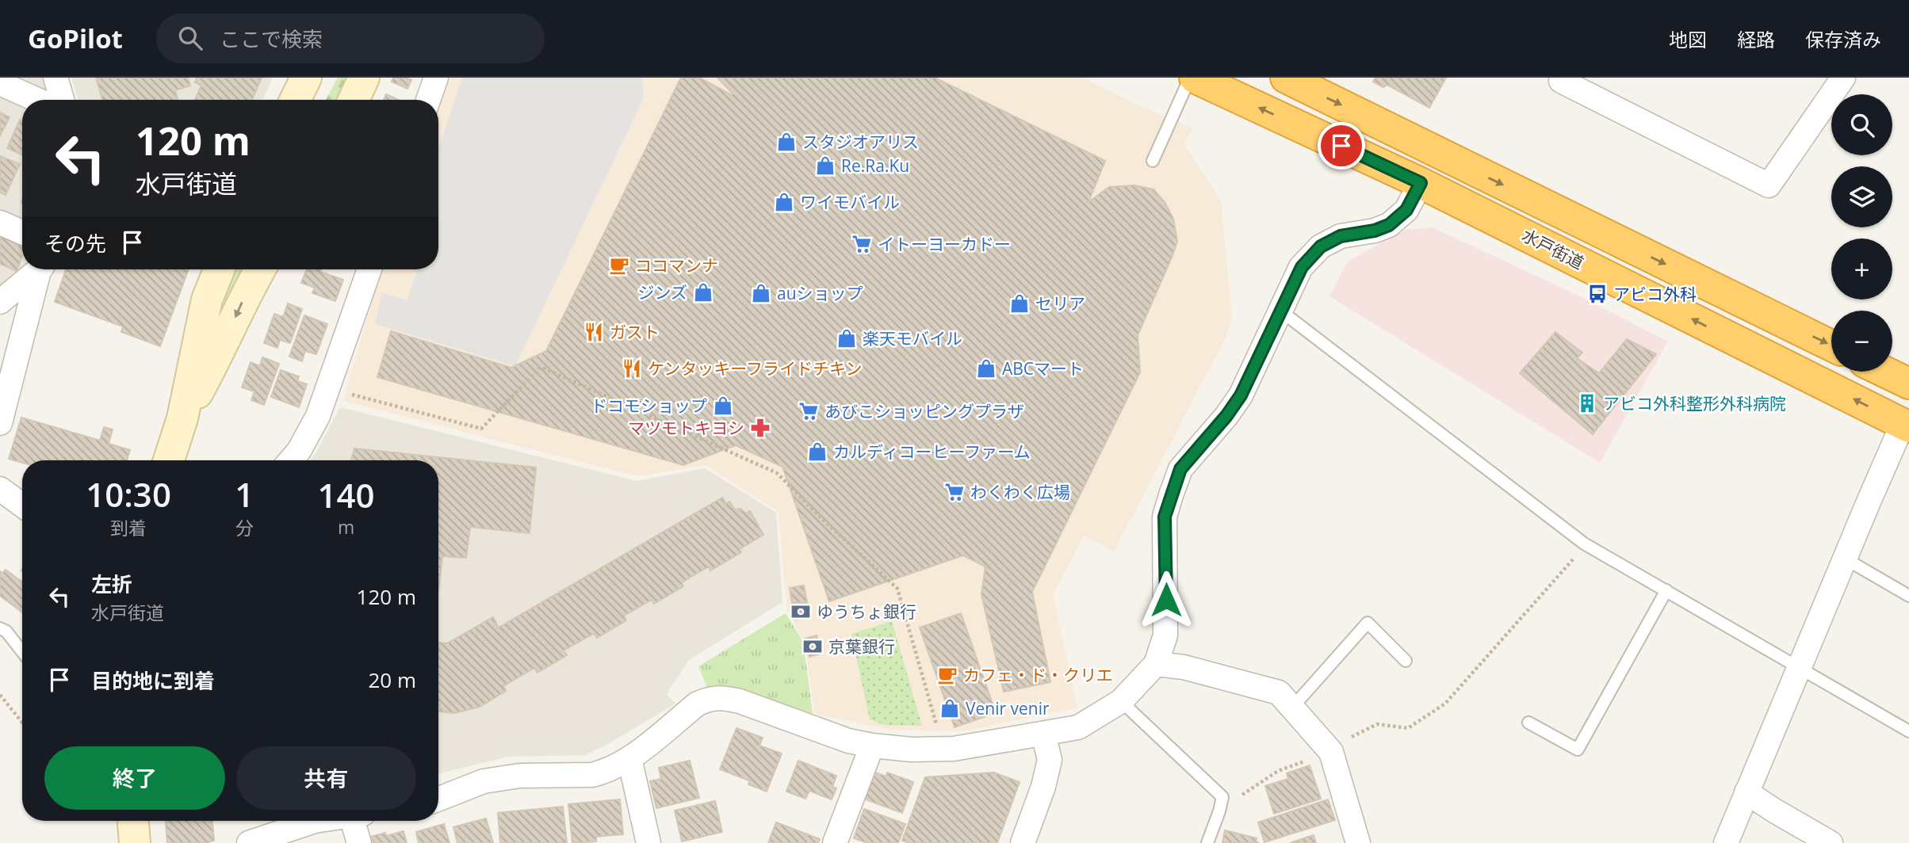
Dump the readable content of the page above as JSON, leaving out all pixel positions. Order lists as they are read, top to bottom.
{
  "streets": {
    "highway": ["水戸街道"]
  },
  "places": {
    "shop": [
      "スタジオアリス",
      "Re.Ra.Ku",
      "ワイモバイル",
      "ジンズ",
      "auショップ",
      "セリア",
      "楽天モバイル",
      "ABCマート",
      "ドコモショップ",
      "カルディコーヒーファーム",
      "Venir venir"
    ],
    "supermarket": ["イトーヨーカドー", "あびこショッピングプラザ", "わくわく広場"],
    "cafe": ["ココマンナ", "カフェ・ド・クリエ"],
    "bus stop": ["アビコ外科"],
    "restaurant": ["ガスト", "ケンタッキーフライドチキン"],
    "building": ["アビコ外科整形外科病院"],
    "pharmacy": ["マツモトキヨシ"],
    "bank": ["ゆうちょ銀行", "京葉銀行"]
  },
  "page": {
    "header": "GoPilot",
    "search": "ここで検索",
    "nav": ["地図", "経路", "保存済み"],
    "map_buttons": ["+", "−"],
    "turn": ["120 m", "水戸街道"],
    "then": "その先",
    "eta": [
      "10:30",
      "到着",
      "1",
      "分",
      "140",
      "m"
    ],
    "list": [
      {
        "name": "左折",
        "note": "水戸街道",
        "value": "120 m"
      },
      {
        "name": "目的地に到着",
        "value": "20 m"
      }
    ],
    "buttons": ["終了", "共有"]
  }
}
